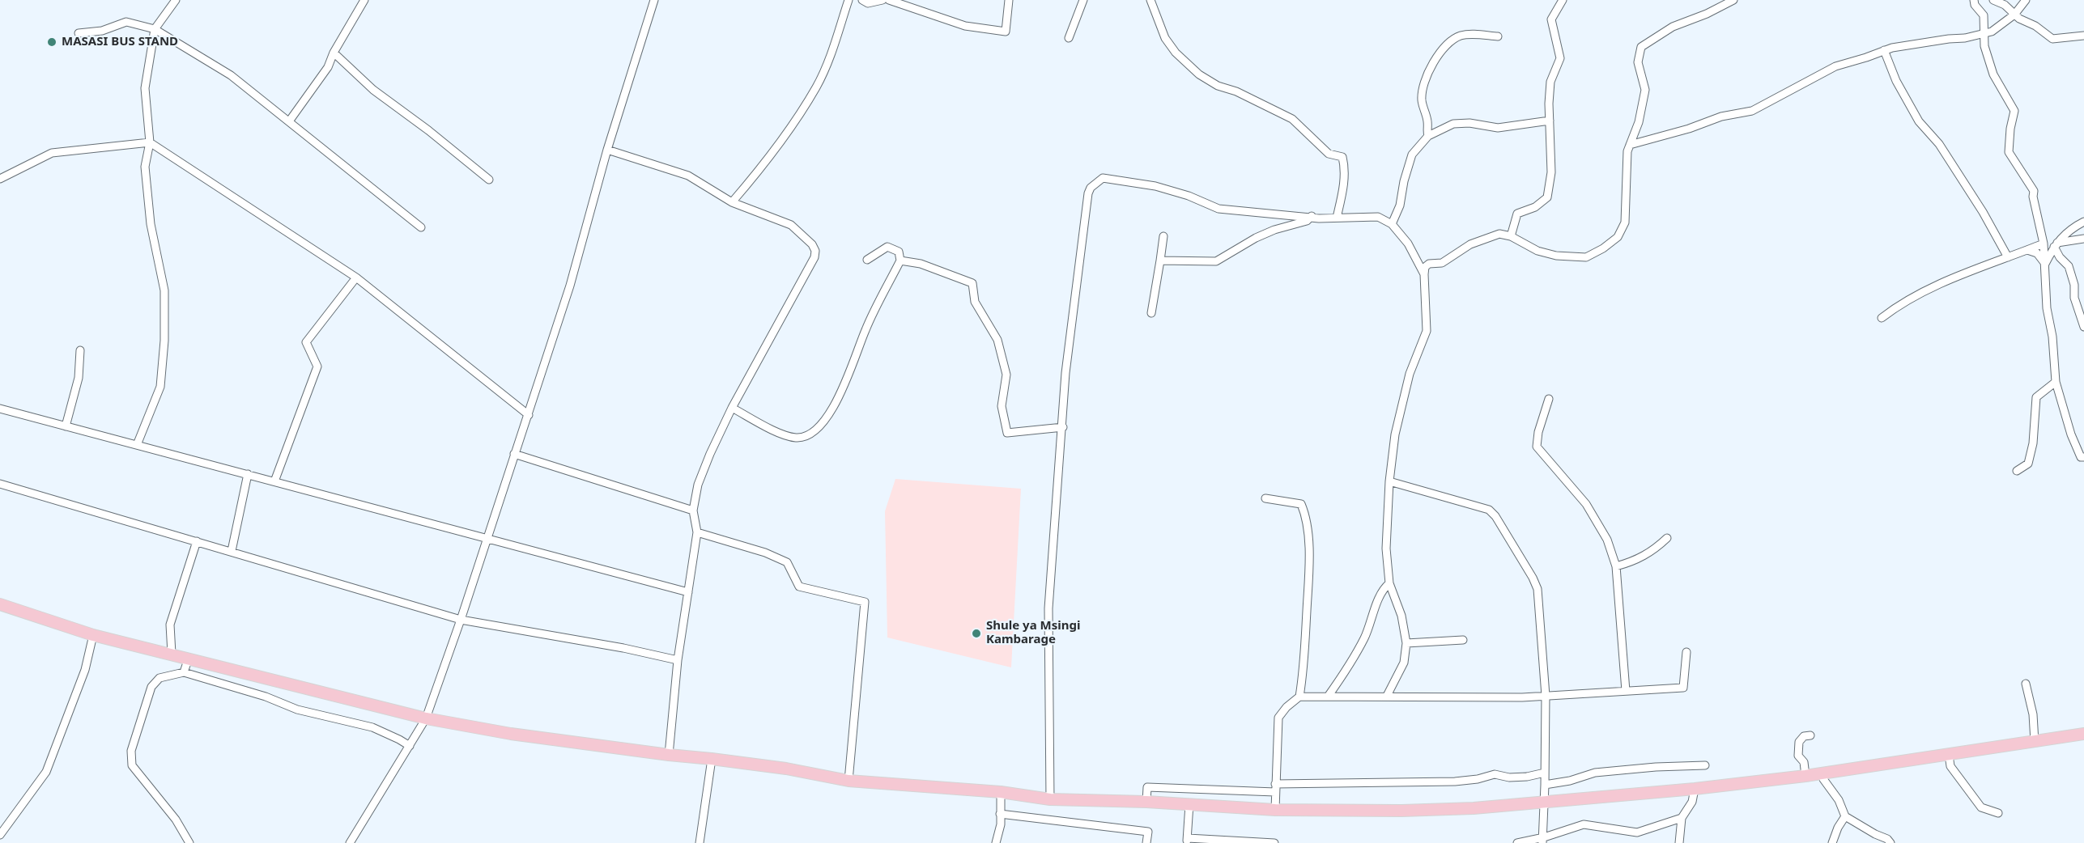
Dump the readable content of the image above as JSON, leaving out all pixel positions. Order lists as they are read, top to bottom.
{
  "places": ["MASASI BUS STAND", "Shule ya Msingi Kambarage"]
}
